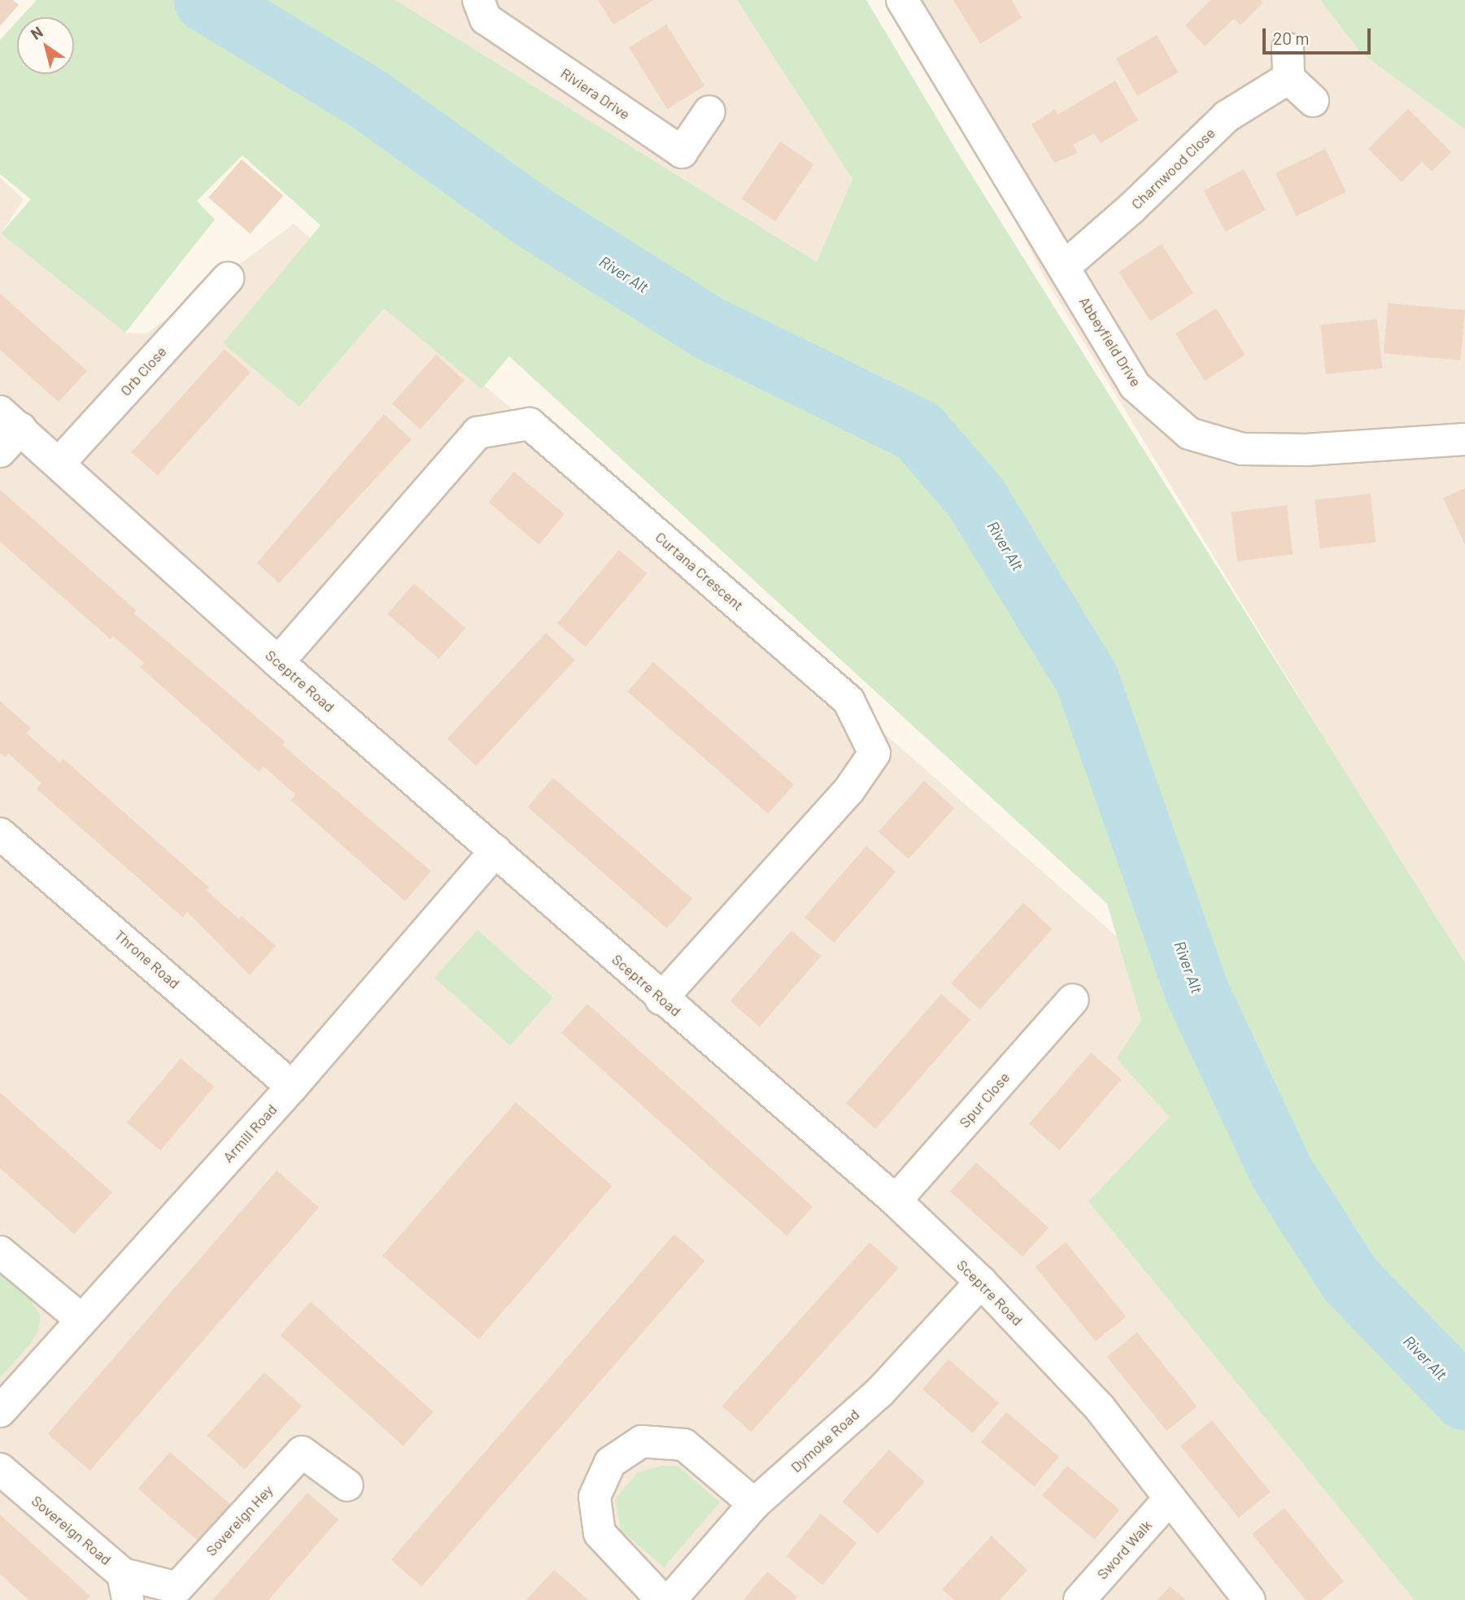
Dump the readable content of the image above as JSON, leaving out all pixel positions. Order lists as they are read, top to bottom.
{
  "streets": {
    "street": [
      "Riviera Drive",
      "Charnwood Close",
      "Abbeyfield Drive",
      "Orb Close",
      "Curtana Crescent",
      "Sceptre Road",
      "Throne Road",
      "Spur Close",
      "Armill Road",
      "Dymoke Road",
      "Sovereign Hey",
      "Sovereign Road",
      "Sword Walk"
    ]
  },
  "crossings": [
    ["Charnwood Close", "Abbeyfield Drive"],
    ["Orb Close", "Sceptre Road"],
    ["Curtana Crescent", "Sceptre Road"],
    ["Sceptre Road", "Spur Close"],
    ["Sceptre Road", "Armill Road"],
    ["Sceptre Road", "Dymoke Road"],
    ["Sceptre Road", "Sword Walk"],
    ["Throne Road", "Armill Road"],
    ["Sovereign Hey", "Sovereign Road"]
  ],
  "water": ["River Alt"],
  "scale_bar": "20 m",
  "north": "top left"
}
